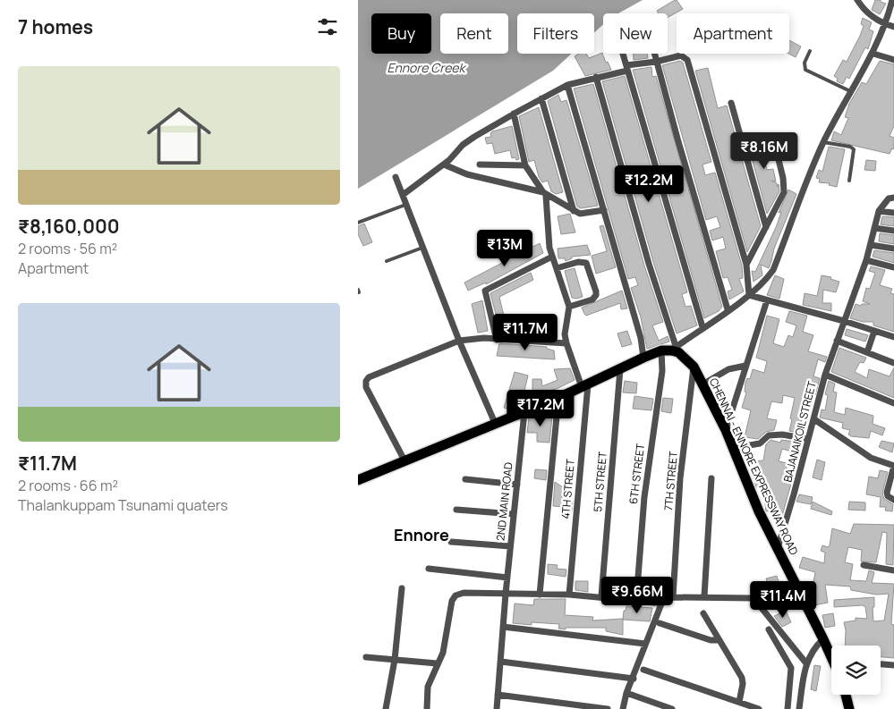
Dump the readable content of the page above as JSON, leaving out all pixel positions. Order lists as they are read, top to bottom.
{
  "streets": {
    "main road": ["CHENNAI - ENNORE EXPRESSWAY ROAD"],
    "street": [
      "BAJANAIKOIL STREET",
      "6TH STREET",
      "7TH STREET",
      "5TH STREET",
      "4TH STREET",
      "2ND MAIN ROAD"
    ]
  },
  "crossings": [
    ["BAJANAIKOIL STREET", "CHENNAI - ENNORE EXPRESSWAY ROAD"],
    ["CHENNAI - ENNORE EXPRESSWAY ROAD", "6TH STREET"],
    ["CHENNAI - ENNORE EXPRESSWAY ROAD", "7TH STREET"]
  ],
  "districts": ["Ennore"],
  "water": ["Ennore Creek"],
  "page": {
    "heading": "7 homes",
    "chip": [
      "Buy",
      "Rent",
      "Filters",
      "New",
      "Apartment"
    ],
    "list": [
      {
        "name": "₹8,160,000",
        "note": "2 rooms · 56 m² · Apartment"
      },
      {
        "name": "₹11.7M",
        "note": "2 rooms · 66 m² · Thalankuppam Tsunami quaters"
      }
    ],
    "price": [
      "₹8.16M",
      "₹12.2M",
      "₹13M",
      "₹11.7M",
      "₹17.2M",
      "₹9.66M",
      "₹11.4M"
    ]
  }
}
